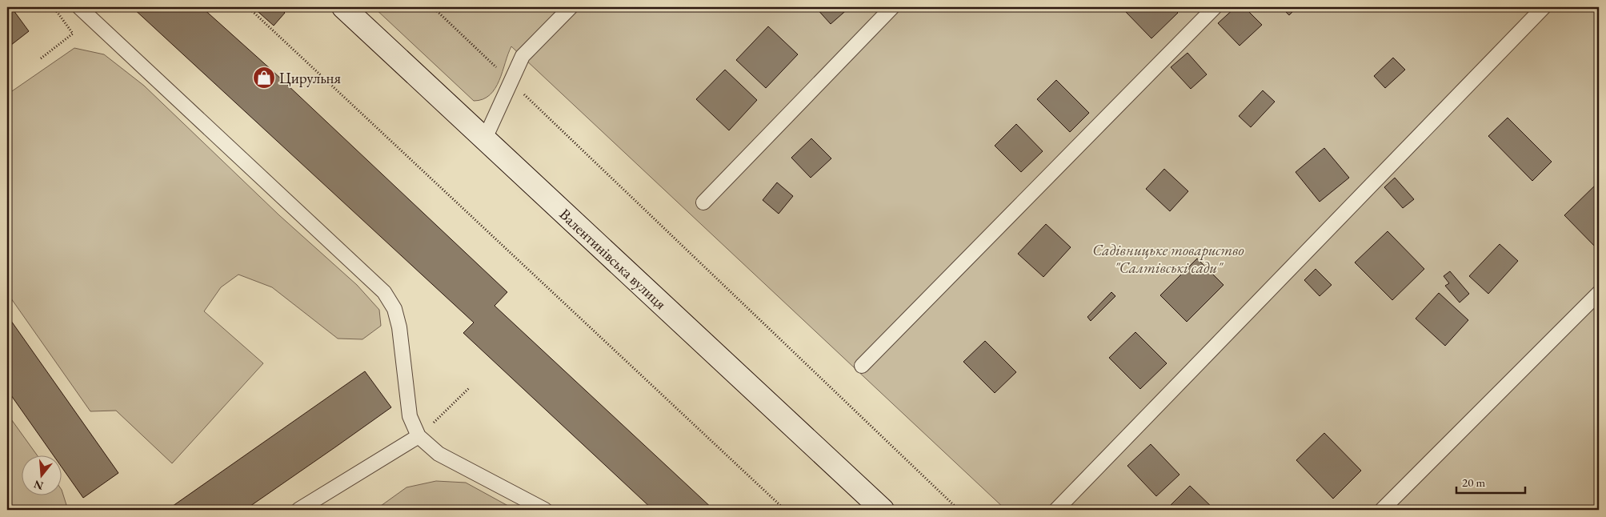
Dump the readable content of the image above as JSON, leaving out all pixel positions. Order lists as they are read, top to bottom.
{
  "streets": {
    "street": ["Валентинівська вулиця"]
  },
  "parks": ["Садівницьке товариство \"Салтівські сади\""],
  "places": {
    "shop": ["Цирульня"]
  },
  "scale_bar": "20 m",
  "north": "bottom"
}
